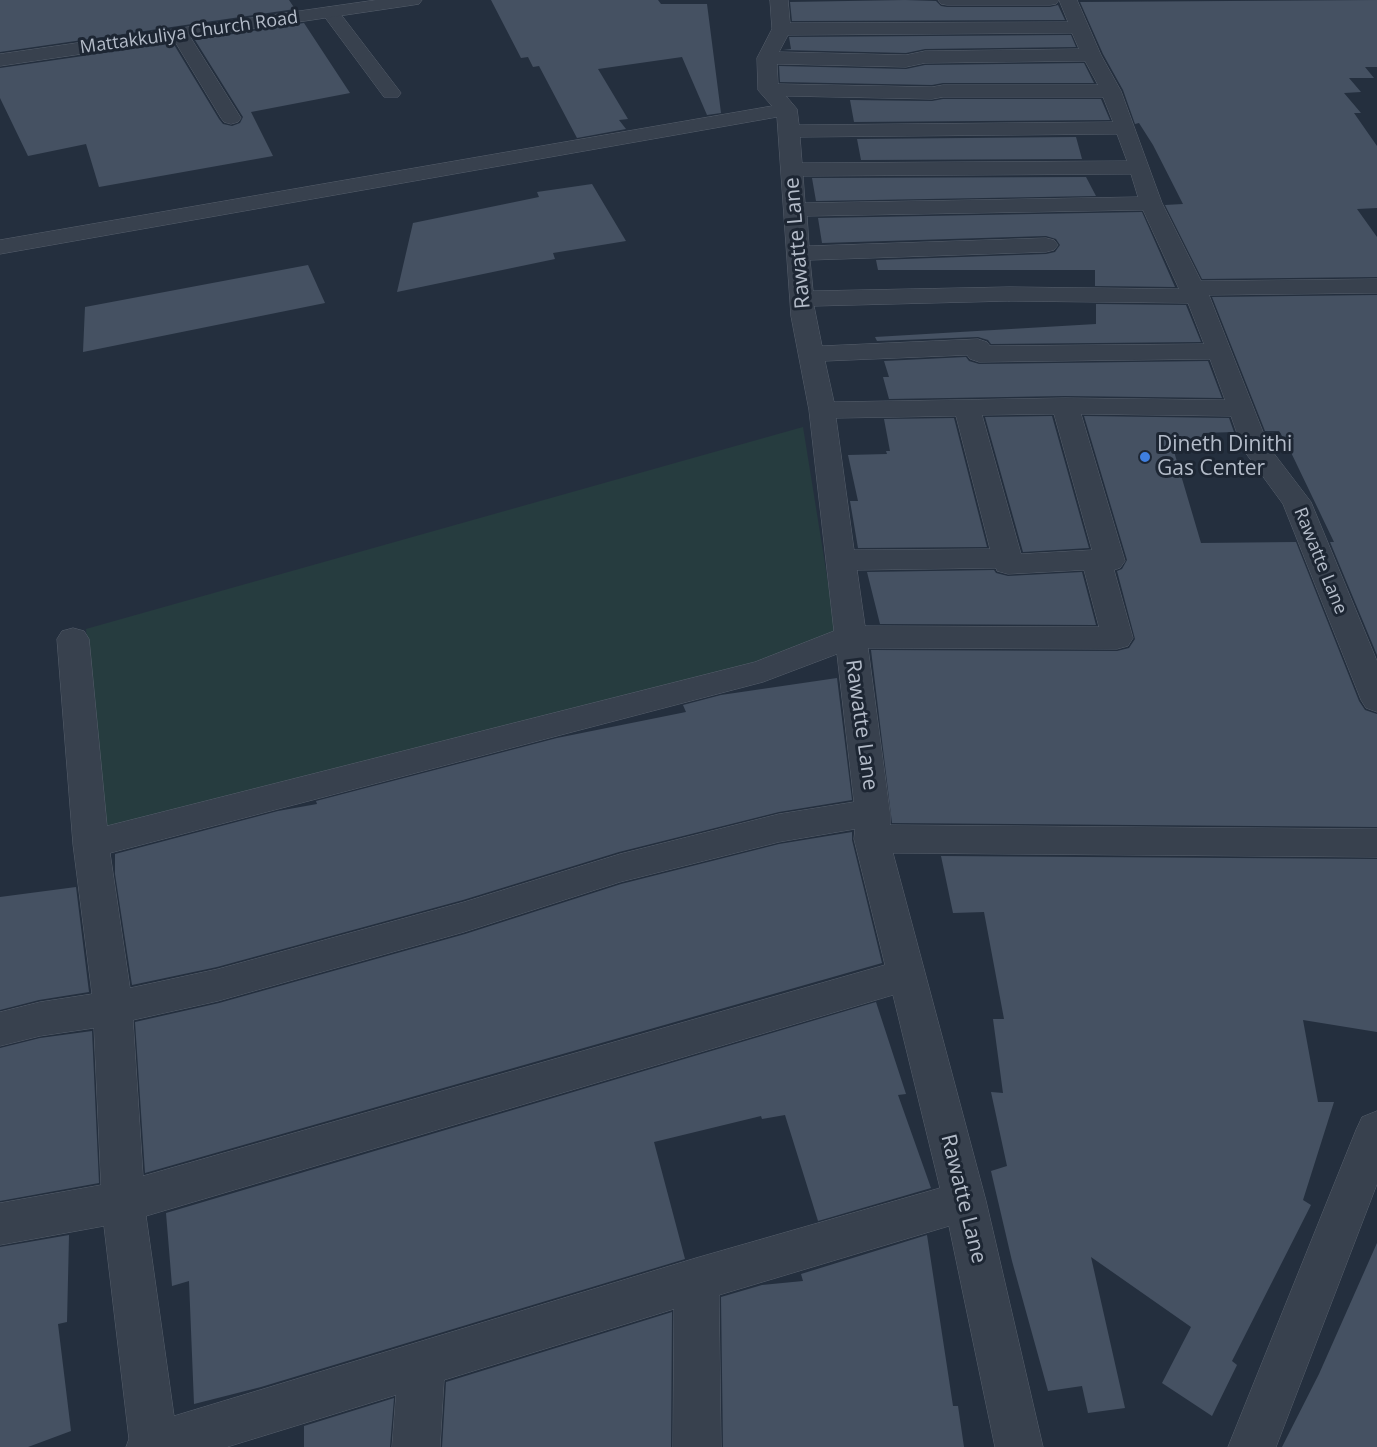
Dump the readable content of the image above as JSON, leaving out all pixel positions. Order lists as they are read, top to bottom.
{
  "streets": {
    "street": ["Mattakkuliya Church Road", "Rawatte Lane"]
  },
  "places": ["Dineth Dinithi Gas Center"]
}
